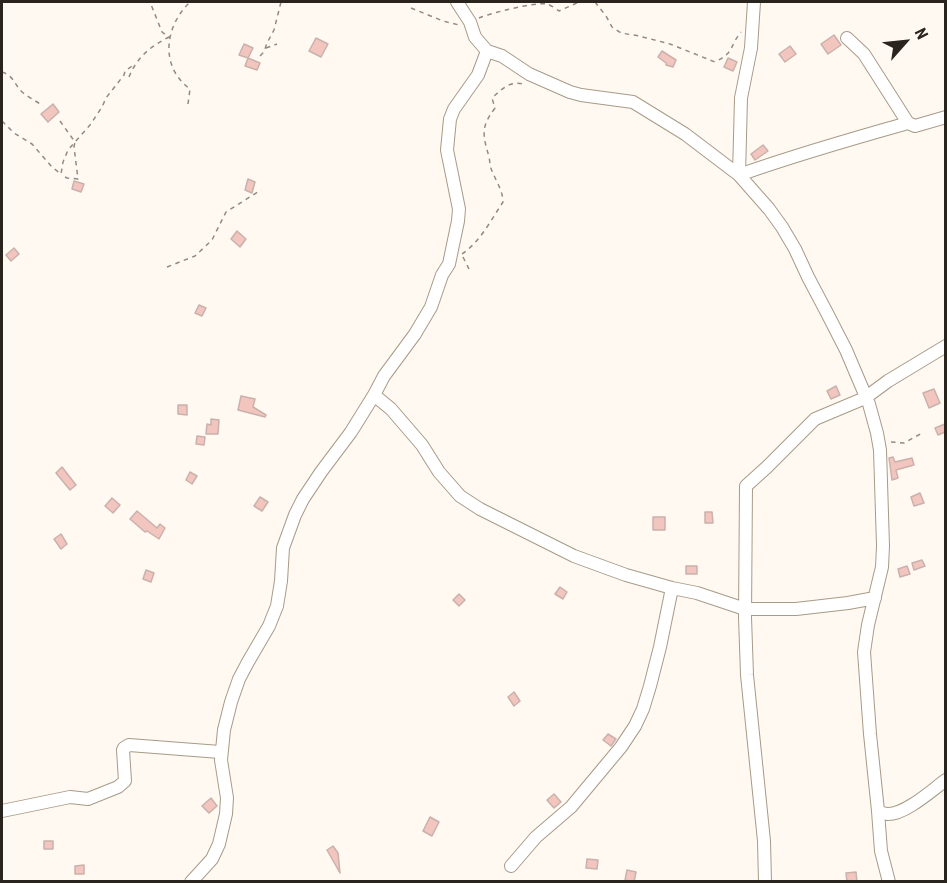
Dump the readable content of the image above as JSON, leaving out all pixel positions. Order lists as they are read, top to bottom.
{
  "north": "top right"
}
